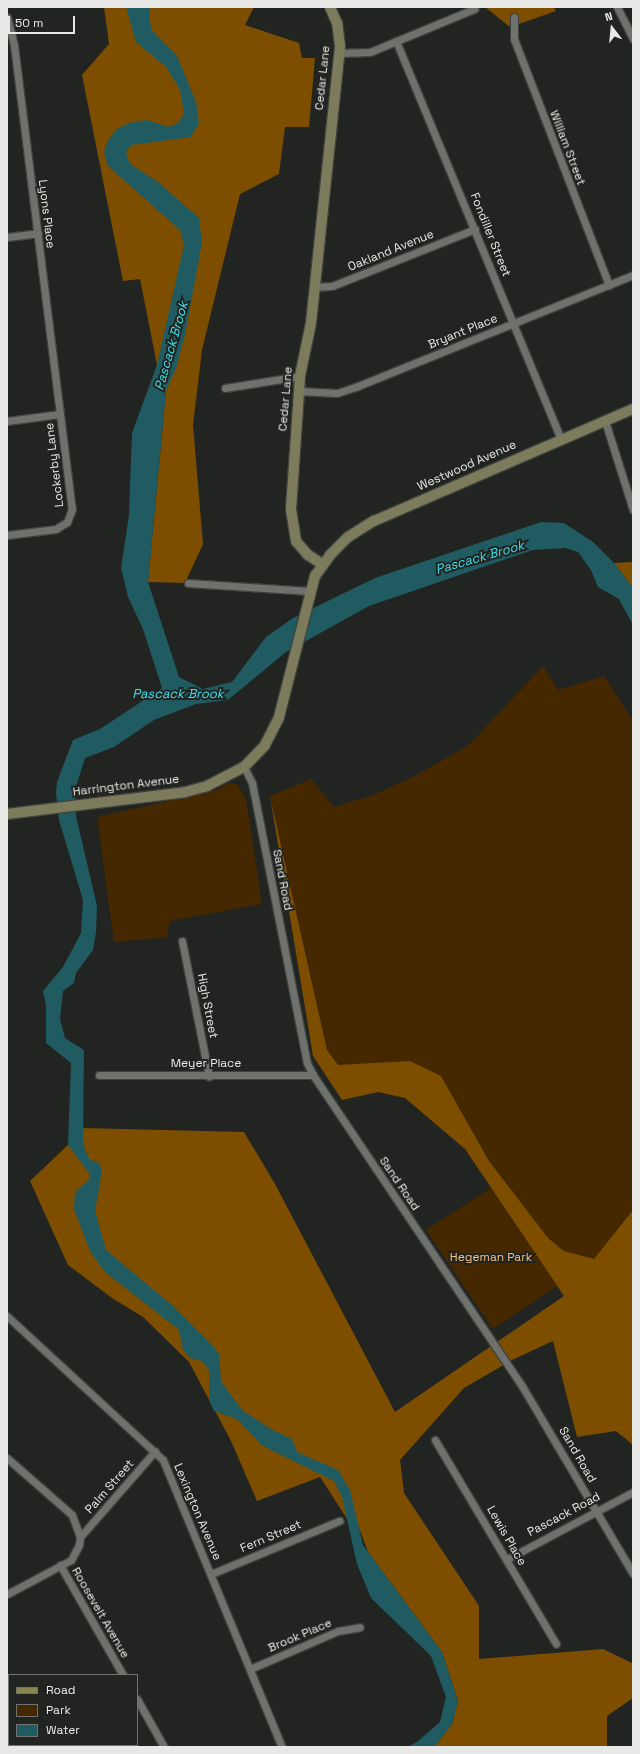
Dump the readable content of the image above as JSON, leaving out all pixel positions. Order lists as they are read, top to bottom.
{
  "streets": {
    "street": [
      "Cedar Lane",
      "William Street",
      "Lyons Place",
      "Fondiller Street",
      "Oakland Avenue",
      "Bryant Place",
      "Lockerby Lane",
      "Westwood Avenue",
      "Harrington Avenue",
      "Sand Road",
      "High Street",
      "Meyer Place",
      "Palm Street",
      "Lexington Avenue",
      "Pascack Road",
      "Lewis Place",
      "Fern Street",
      "Roosevelt Avenue",
      "Brook Place"
    ]
  },
  "crossings": [
    ["Cedar Lane", "Oakland Avenue"],
    ["Cedar Lane", "Bryant Place"],
    ["Cedar Lane", "Westwood Avenue"],
    ["William Street", "Bryant Place"],
    ["Lyons Place", "Lockerby Lane"],
    ["Fondiller Street", "Oakland Avenue"],
    ["Fondiller Street", "Bryant Place"],
    ["Fondiller Street", "Westwood Avenue"],
    ["Harrington Avenue", "Sand Road"],
    ["Sand Road", "Meyer Place"],
    ["Sand Road", "Pascack Road"],
    ["High Street", "Meyer Place"],
    ["Palm Street", "Lexington Avenue"],
    ["Palm Street", "Roosevelt Avenue"],
    ["Lexington Avenue", "Fern Street"],
    ["Lexington Avenue", "Brook Place"],
    ["Pascack Road", "Lewis Place"]
  ],
  "water": ["Pascack Brook"],
  "parks": ["Hegeman Park"],
  "legend": ["Road", "Park", "Water"],
  "scale_bar": "50 m",
  "north": "top"
}
